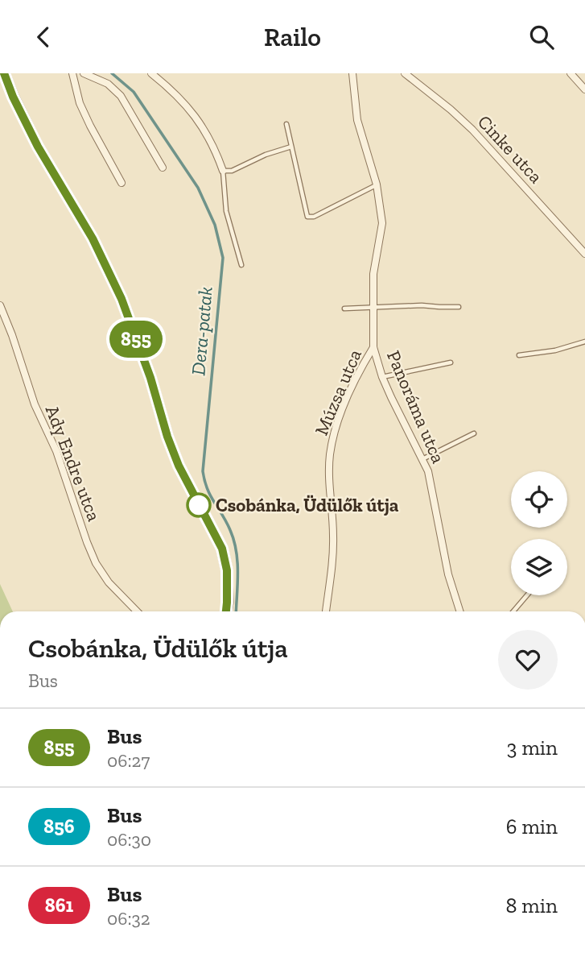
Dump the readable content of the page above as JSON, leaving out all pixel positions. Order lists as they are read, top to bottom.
{
  "streets": {
    "street": [
      "Cinke utca",
      "Múzsa utca",
      "Panoráma utca",
      "Ady Endre utca"
    ]
  },
  "crossings": [
    ["Múzsa utca", "Panoráma utca"]
  ],
  "water": ["Dera-patak"],
  "places": ["Csobánka, Üdülők útja"],
  "lines": ["bus line 855"],
  "page": {
    "header": "Railo",
    "on_map": "855",
    "heading": ["Csobánka, Üdülők útja", "Bus"],
    "list": [
      {
        "mark": "855",
        "name": "Bus",
        "note": "06:27",
        "value": "3 min"
      },
      {
        "mark": "856",
        "name": "Bus",
        "note": "06:30",
        "value": "6 min"
      },
      {
        "mark": "861",
        "name": "Bus",
        "note": "06:32",
        "value": "8 min"
      }
    ]
  }
}
